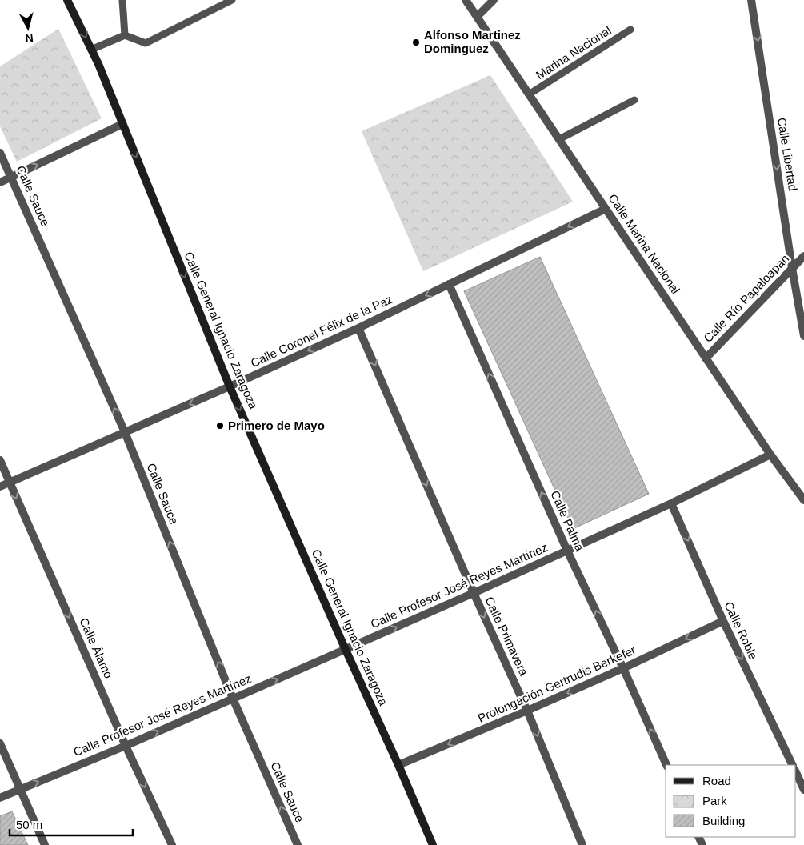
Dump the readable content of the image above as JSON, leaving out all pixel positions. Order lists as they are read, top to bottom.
{
  "streets": {
    "main road": ["Calle General Ignacio Zaragoza"],
    "street": [
      "Calle Libertad",
      "Calle Sauce",
      "Calle Marina Nacional",
      "Calle Río Papaloapan",
      "Calle Coronel Félix de la Paz",
      "Calle Palma",
      "Calle Profesor José Reyes Martínez",
      "Calle Roble",
      "Calle Primavera",
      "Calle Álamo",
      "Prolongación Gertrudis Berkefer"
    ],
    "lane": ["Marina Nacional"]
  },
  "crossings": [
    ["Marina Nacional", "Calle Marina Nacional"],
    ["Calle Libertad", "Calle Río Papaloapan"],
    ["Calle Sauce", "Calle Coronel Félix de la Paz"],
    ["Calle Sauce", "Calle Profesor José Reyes Martínez"],
    ["Calle Marina Nacional", "Calle Río Papaloapan"],
    ["Calle Marina Nacional", "Calle Coronel Félix de la Paz"],
    ["Calle Marina Nacional", "Calle Profesor José Reyes Martínez"],
    ["Calle General Ignacio Zaragoza", "Calle Coronel Félix de la Paz"],
    ["Calle General Ignacio Zaragoza", "Calle Profesor José Reyes Martínez"],
    ["Calle General Ignacio Zaragoza", "Prolongación Gertrudis Berkefer"],
    ["Calle Coronel Félix de la Paz", "Calle Palma"],
    ["Calle Coronel Félix de la Paz", "Calle Primavera"],
    ["Calle Coronel Félix de la Paz", "Calle Álamo"],
    ["Calle Palma", "Calle Profesor José Reyes Martínez"],
    ["Calle Palma", "Prolongación Gertrudis Berkefer"],
    ["Calle Profesor José Reyes Martínez", "Calle Roble"],
    ["Calle Profesor José Reyes Martínez", "Calle Primavera"],
    ["Calle Profesor José Reyes Martínez", "Calle Álamo"],
    ["Calle Roble", "Prolongación Gertrudis Berkefer"],
    ["Calle Primavera", "Prolongación Gertrudis Berkefer"]
  ],
  "one_way": [
    "Calle Libertad",
    "Calle Sauce",
    "Calle General Ignacio Zaragoza",
    "Calle Coronel Félix de la Paz",
    "Calle Palma",
    "Calle Profesor José Reyes Martínez",
    "Calle Roble",
    "Calle Primavera",
    "Calle Álamo",
    "Prolongación Gertrudis Berkefer"
  ],
  "places": ["Alfonso Martinez Dominguez", "Primero de Mayo"],
  "legend": ["Road", "Park", "Building"],
  "scale_bar": "50 m",
  "north": "bottom"
}
